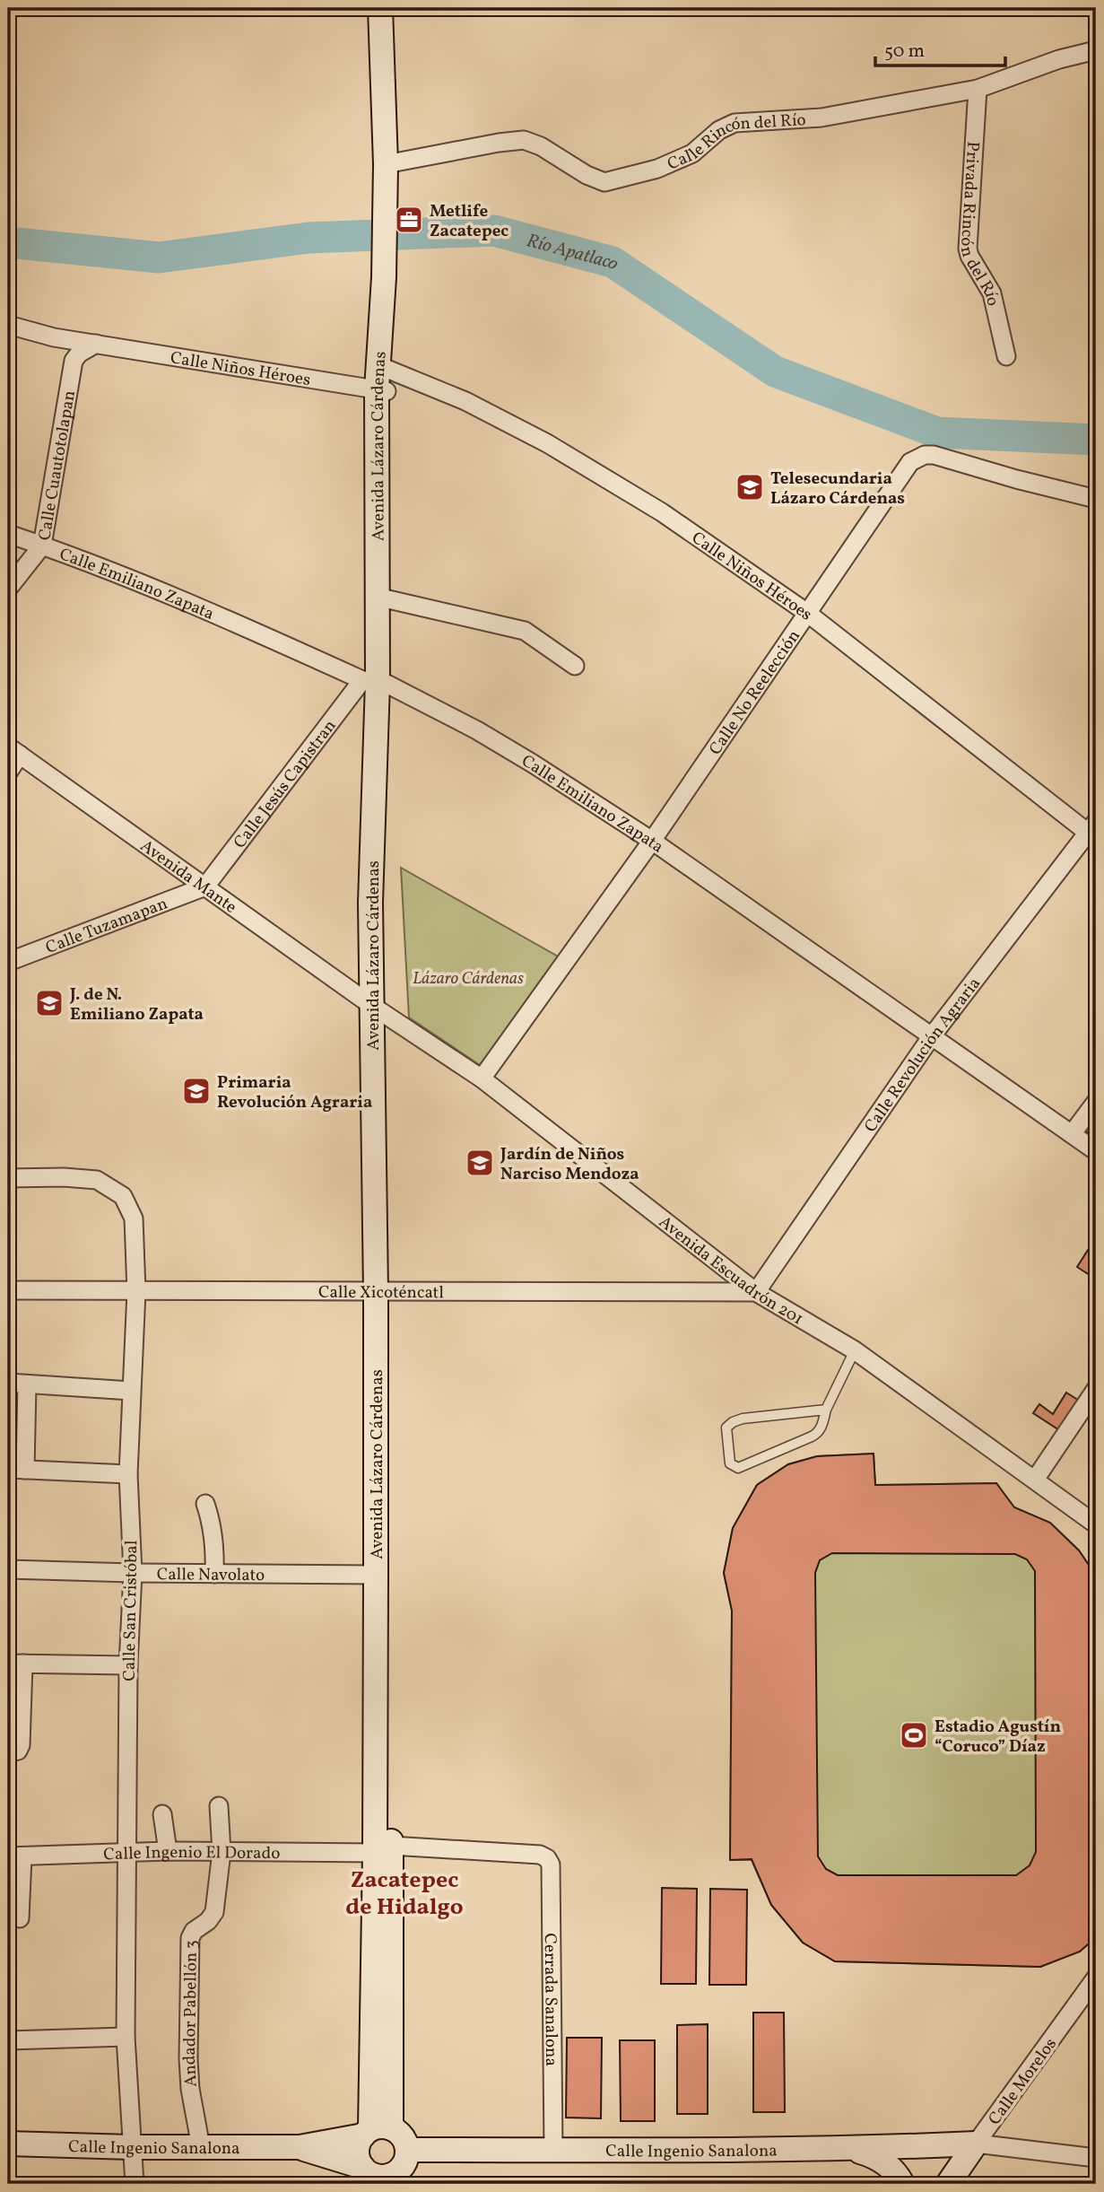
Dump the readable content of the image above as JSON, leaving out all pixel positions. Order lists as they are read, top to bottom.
{
  "streets": {
    "main road": ["Avenida Lázaro Cárdenas", "Calle Morelos", "Calle Ingenio Sanalona"],
    "street": [
      "Calle Rincón del Río",
      "Privada Rincón del Río",
      "Calle Niños Héroes",
      "Calle Cuautotolapan",
      "Calle Emiliano Zapata",
      "Calle No Reelección",
      "Calle Jesús Capistran",
      "Avenida Mante",
      "Calle Tuzamapan",
      "Calle Revolución Agraria",
      "Avenida Escuadrón 201",
      "Calle Xicoténcatl",
      "Calle Navolato",
      "Calle San Cristóbal",
      "Calle Ingenio El Dorado",
      "Cerrada Sanalona",
      "Andador Pabellón 3"
    ]
  },
  "crossings": [
    ["Calle Rincón del Río", "Privada Rincón del Río"],
    ["Calle Rincón del Río", "Avenida Lázaro Cárdenas"],
    ["Calle Niños Héroes", "Avenida Lázaro Cárdenas"],
    ["Calle Niños Héroes", "Calle Cuautotolapan"],
    ["Calle Niños Héroes", "Calle No Reelección"],
    ["Calle Niños Héroes", "Calle Revolución Agraria"],
    ["Avenida Lázaro Cárdenas", "Calle Emiliano Zapata"],
    ["Avenida Lázaro Cárdenas", "Calle Jesús Capistran"],
    ["Avenida Lázaro Cárdenas", "Avenida Mante"],
    ["Avenida Lázaro Cárdenas", "Avenida Escuadrón 201"],
    ["Avenida Lázaro Cárdenas", "Calle Xicoténcatl"],
    ["Avenida Lázaro Cárdenas", "Calle Navolato"],
    ["Avenida Lázaro Cárdenas", "Calle Ingenio El Dorado"],
    ["Avenida Lázaro Cárdenas", "Calle Ingenio Sanalona"],
    ["Calle Cuautotolapan", "Calle Emiliano Zapata"],
    ["Calle Emiliano Zapata", "Calle No Reelección"],
    ["Calle Emiliano Zapata", "Calle Jesús Capistran"],
    ["Calle Emiliano Zapata", "Calle Revolución Agraria"],
    ["Calle No Reelección", "Avenida Escuadrón 201"],
    ["Calle Jesús Capistran", "Avenida Mante"],
    ["Calle Jesús Capistran", "Calle Tuzamapan"],
    ["Avenida Mante", "Calle Tuzamapan"],
    ["Avenida Mante", "Avenida Escuadrón 201"],
    ["Calle Revolución Agraria", "Avenida Escuadrón 201"],
    ["Calle Revolución Agraria", "Calle Xicoténcatl"],
    ["Avenida Escuadrón 201", "Calle Xicoténcatl"],
    ["Calle Xicoténcatl", "Calle San Cristóbal"],
    ["Calle Navolato", "Calle San Cristóbal"],
    ["Calle San Cristóbal", "Calle Ingenio El Dorado"],
    ["Calle San Cristóbal", "Calle Ingenio Sanalona"],
    ["Calle Ingenio El Dorado", "Cerrada Sanalona"],
    ["Calle Ingenio El Dorado", "Andador Pabellón 3"],
    ["Cerrada Sanalona", "Calle Ingenio Sanalona"],
    ["Andador Pabellón 3", "Calle Ingenio Sanalona"],
    ["Calle Morelos", "Calle Ingenio Sanalona"]
  ],
  "districts": ["Zacatepec de Hidalgo"],
  "water": ["Río Apatlaco"],
  "parks": ["Lázaro Cárdenas"],
  "places": {
    "office": ["Metlife Zacatepec"],
    "school or university": [
      "Telesecundaria Lázaro Cárdenas",
      "J. de N. Emiliano Zapata",
      "Primaria Revolución Agraria",
      "Jardín de Niños Narciso Mendoza"
    ],
    "sports": ["Estadio Agustín “Coruco” Díaz"]
  },
  "scale_bar": "50 m"
}
